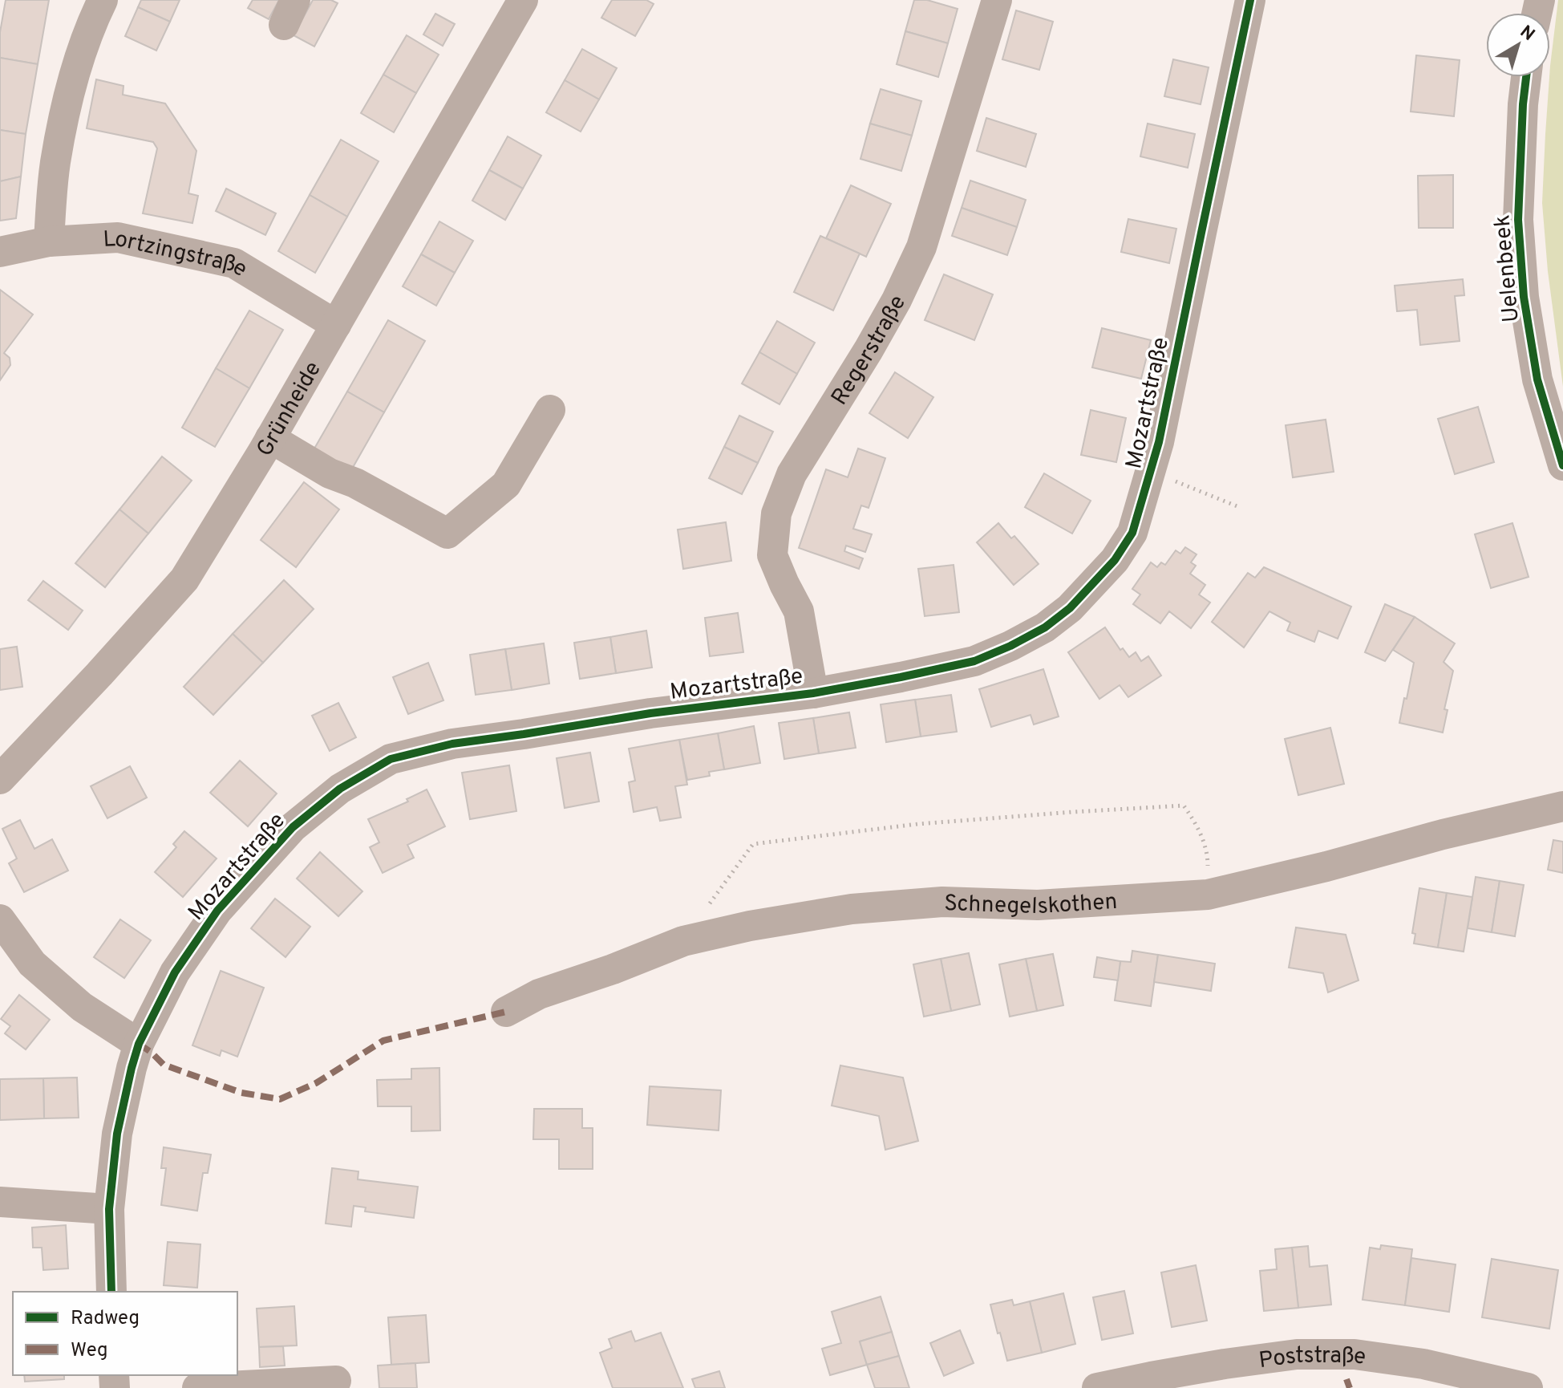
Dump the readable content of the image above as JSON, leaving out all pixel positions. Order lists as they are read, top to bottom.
{
  "streets": {
    "street": [
      "Lortzingstraße",
      "Uelenbeek",
      "Regerstraße",
      "Mozartstraße",
      "Grünheide",
      "Schnegelskothen",
      "Poststraße"
    ]
  },
  "crossings": [
    ["Lortzingstraße", "Grünheide"],
    ["Regerstraße", "Mozartstraße"]
  ],
  "legend": ["Radweg", "Weg"],
  "north": "top right"
}
